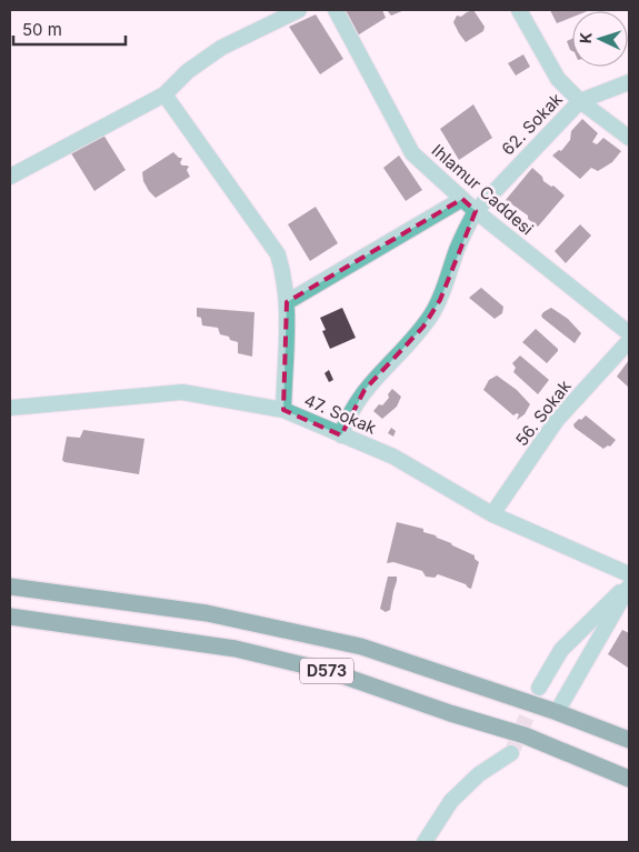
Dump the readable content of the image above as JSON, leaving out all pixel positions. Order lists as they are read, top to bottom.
{
  "streets": {
    "highway": ["D573"],
    "street": [
      "62. Sokak",
      "Ihlamur Caddesi",
      "56. Sokak",
      "47. Sokak"
    ]
  },
  "crossings": [
    ["62. Sokak", "Ihlamur Caddesi"],
    ["62. Sokak", "47. Sokak"],
    ["56. Sokak", "47. Sokak"]
  ],
  "scale_bar": "50 m",
  "north": "left"
}
